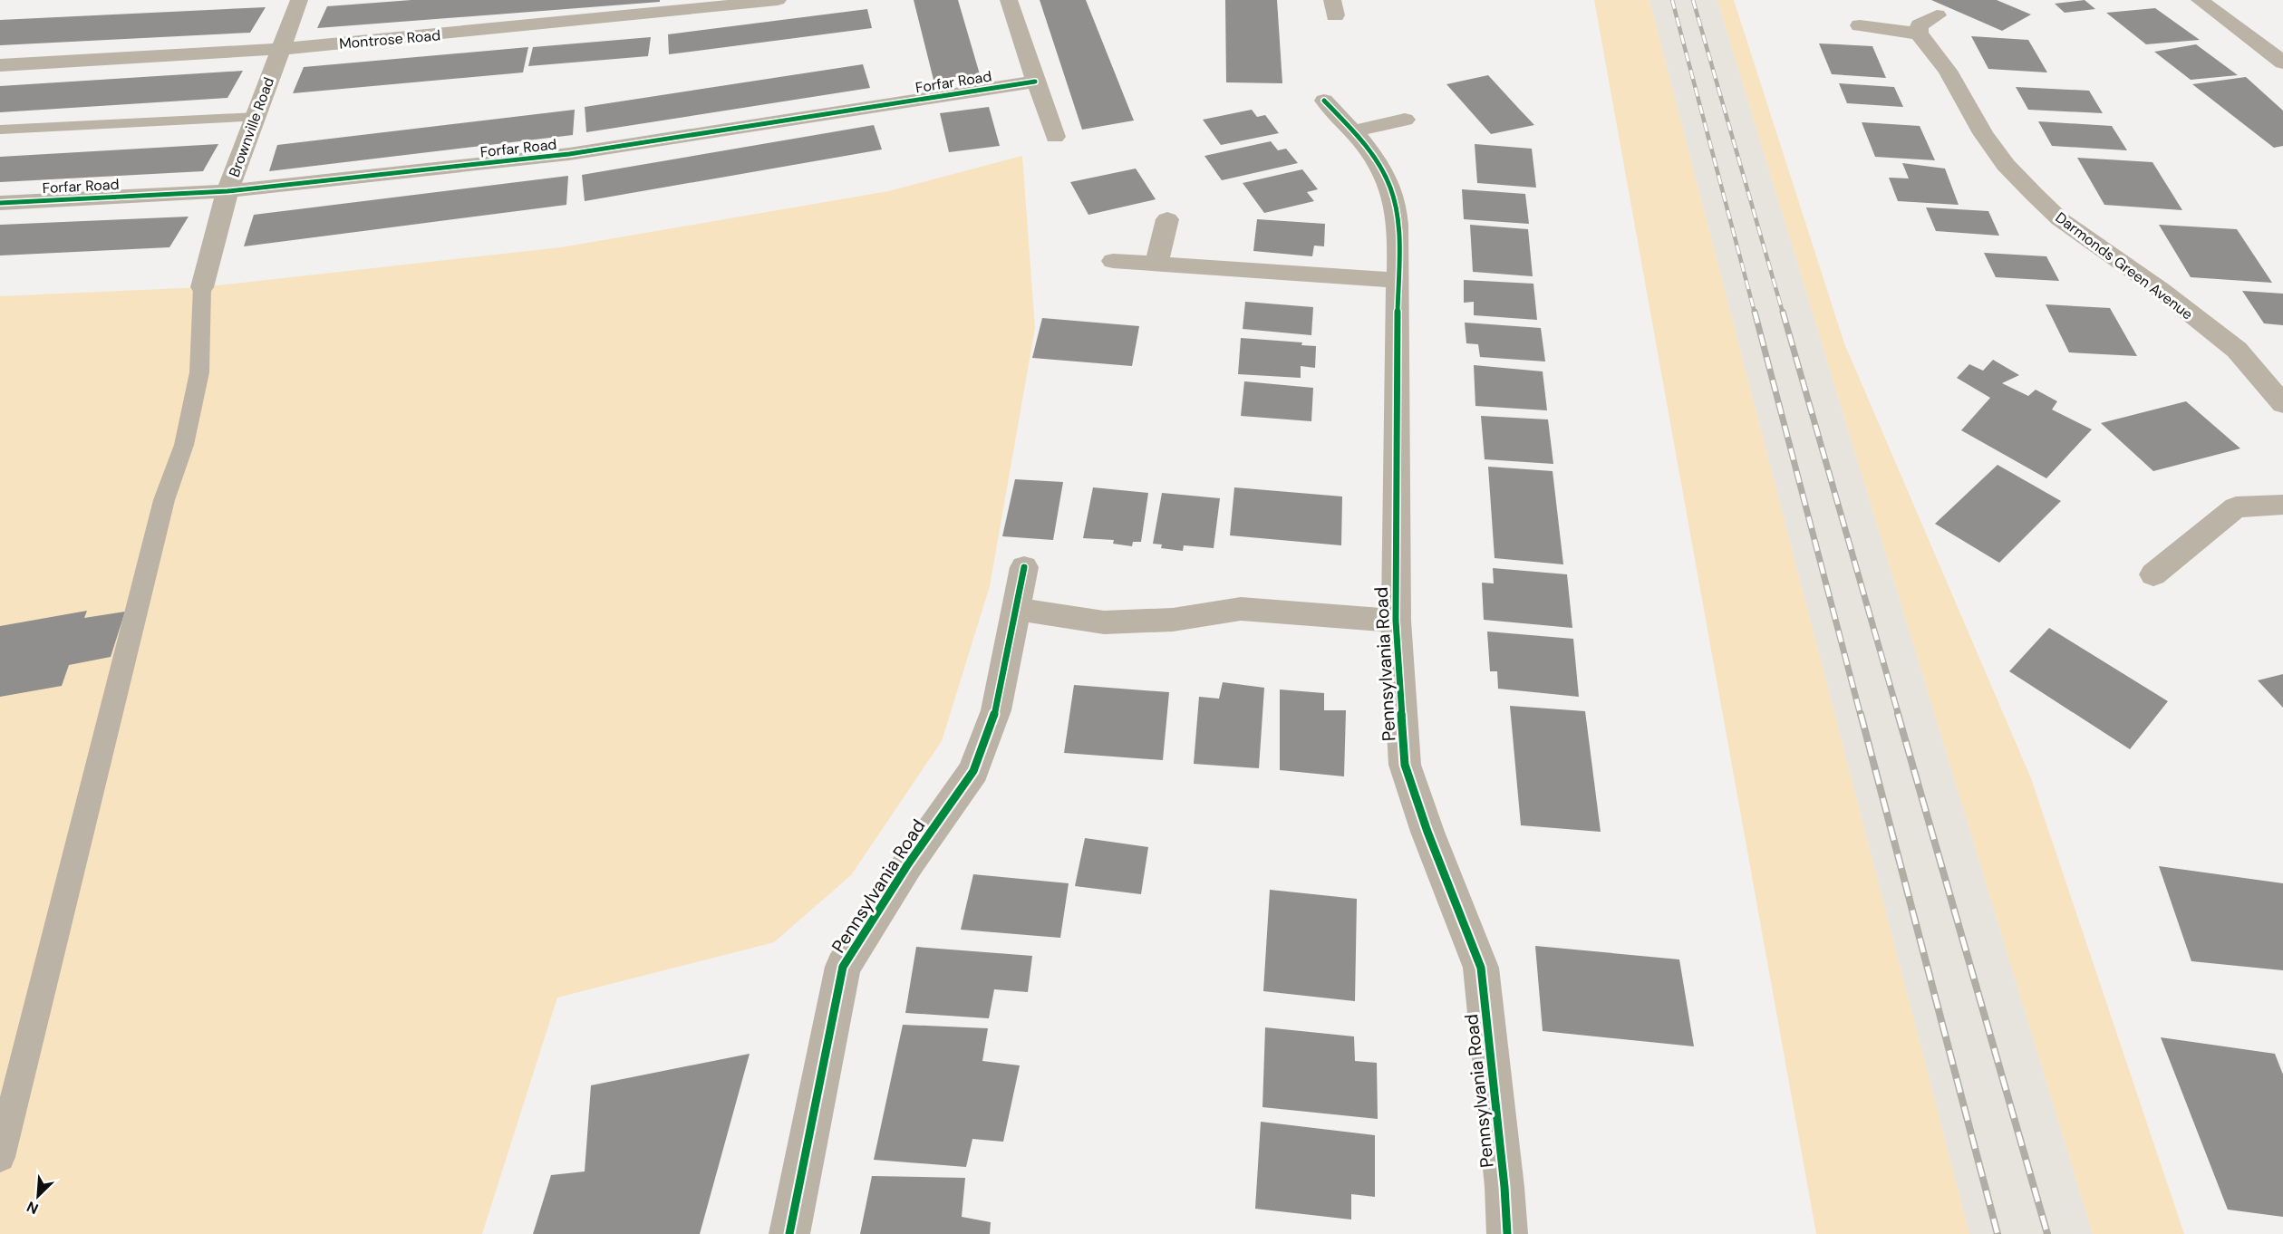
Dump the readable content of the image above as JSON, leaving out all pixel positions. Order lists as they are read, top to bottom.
{
  "streets": {
    "street": [
      "Montrose Road",
      "Forfar Road",
      "Brownville Road",
      "Darmonds Green Avenue",
      "Pennsylvania Road"
    ]
  },
  "crossings": [
    ["Montrose Road", "Brownville Road"],
    ["Forfar Road", "Brownville Road"]
  ],
  "north": "bottom left"
}
